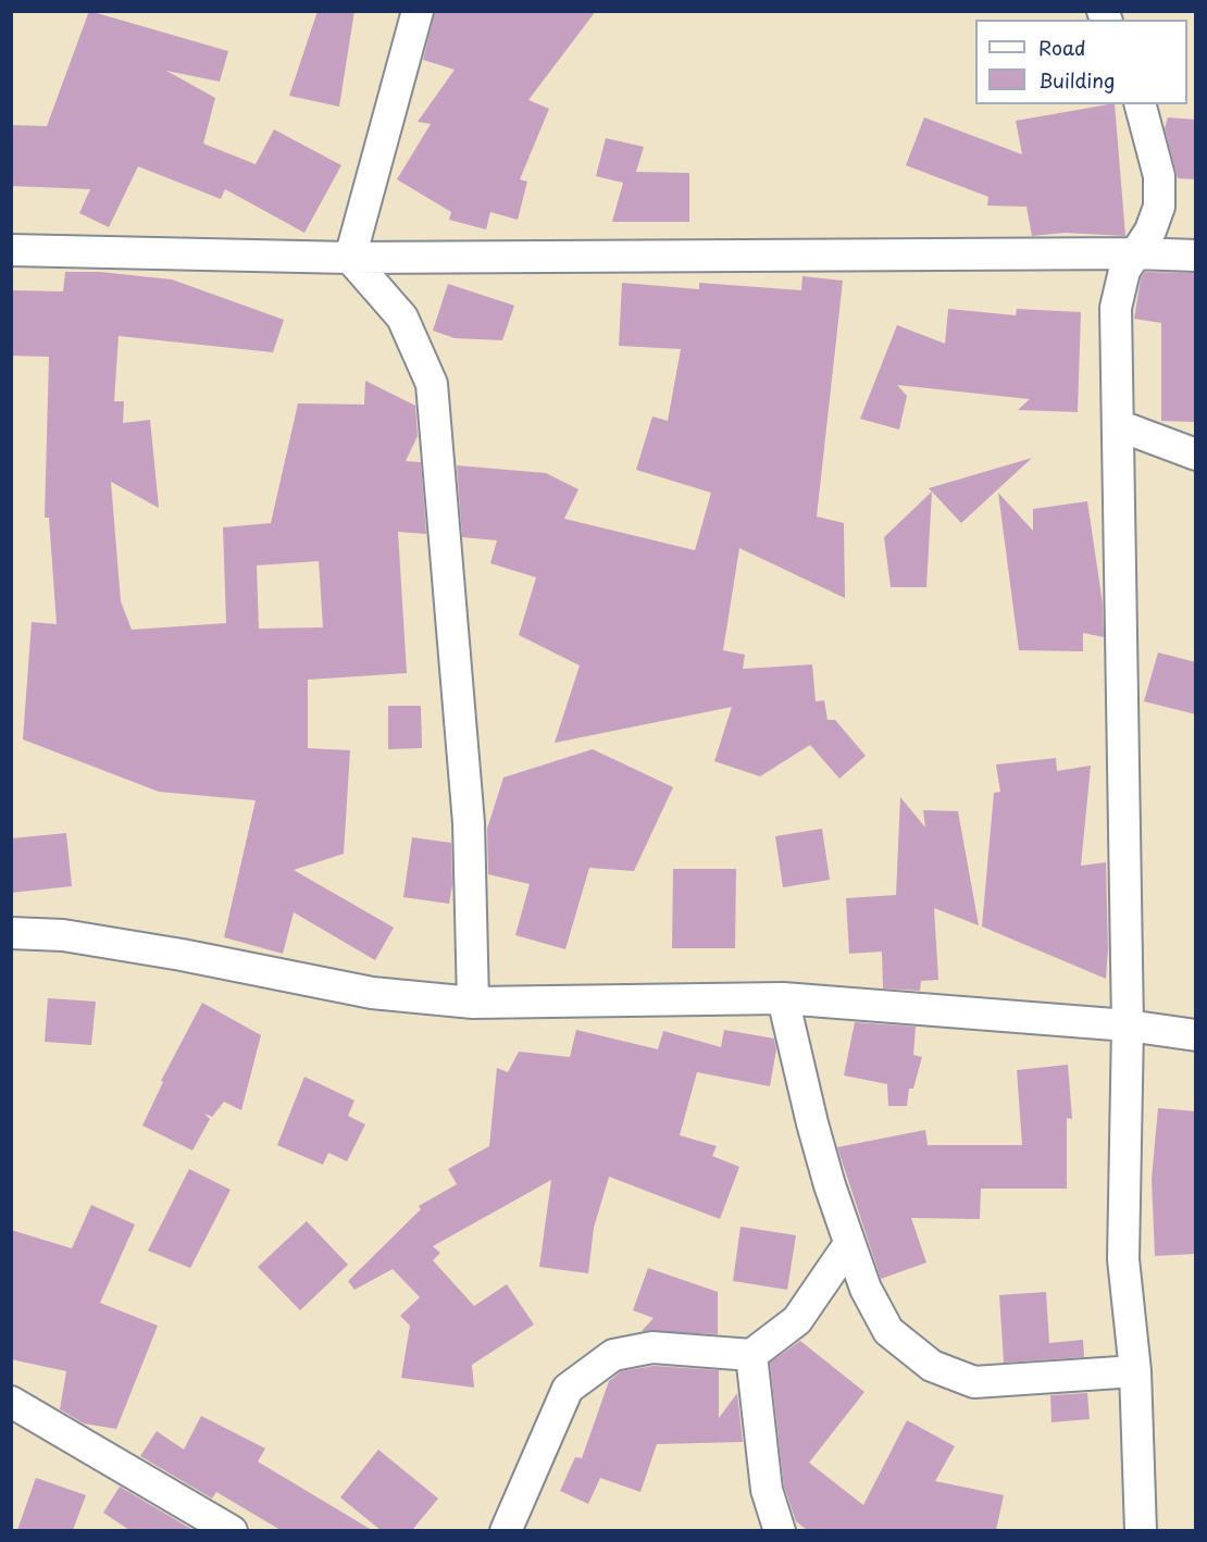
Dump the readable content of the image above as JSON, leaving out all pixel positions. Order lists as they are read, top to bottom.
{
  "legend": ["Road", "Building"]
}
